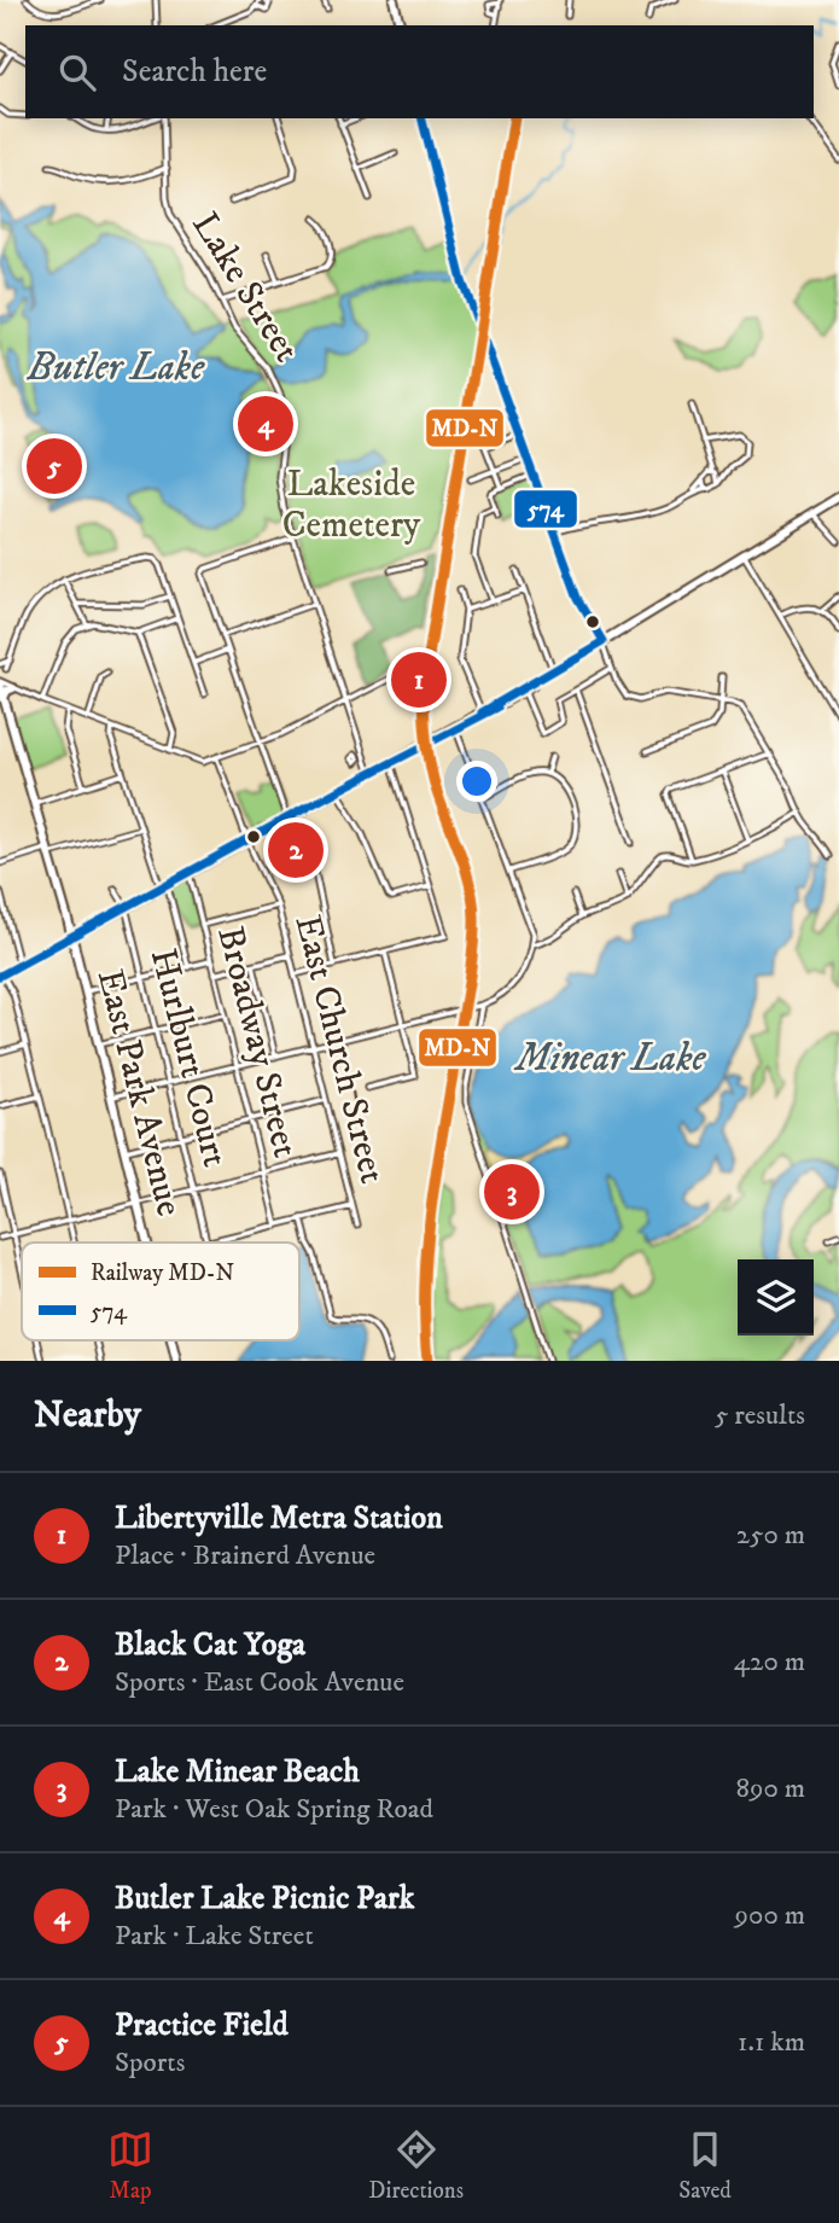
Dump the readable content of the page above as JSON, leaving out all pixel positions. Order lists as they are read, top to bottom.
{
  "streets": {
    "main road": ["East Park Avenue"],
    "street": [
      "Lake Street",
      "Broadway Street",
      "East Church Street",
      "Hurlburt Court"
    ]
  },
  "water": ["Butler Lake", "Minear Lake"],
  "parks": ["Lakeside Cemetery"],
  "lines": ["rail line MD-N", "transit line 574"],
  "legend": ["Railway MD-N", "574"],
  "page": {
    "search": "Search here",
    "pins": [
      "4",
      "5",
      "1",
      "2",
      "3"
    ],
    "heading": ["Nearby", "5 results"],
    "list": [
      {
        "mark": "1",
        "name": "Libertyville Metra Station",
        "note": "Place · Brainerd Avenue",
        "value": "250 m"
      },
      {
        "mark": "2",
        "name": "Black Cat Yoga",
        "note": "Sports · East Cook Avenue",
        "value": "420 m"
      },
      {
        "mark": "3",
        "name": "Lake Minear Beach",
        "note": "Park · West Oak Spring Road",
        "value": "890 m"
      },
      {
        "mark": "4",
        "name": "Butler Lake Picnic Park",
        "note": "Park · Lake Street",
        "value": "900 m"
      },
      {
        "mark": "5",
        "name": "Practice Field",
        "note": "Sports",
        "value": "1.1 km"
      }
    ],
    "nav": ["Map", "Directions", "Saved"]
  }
}
